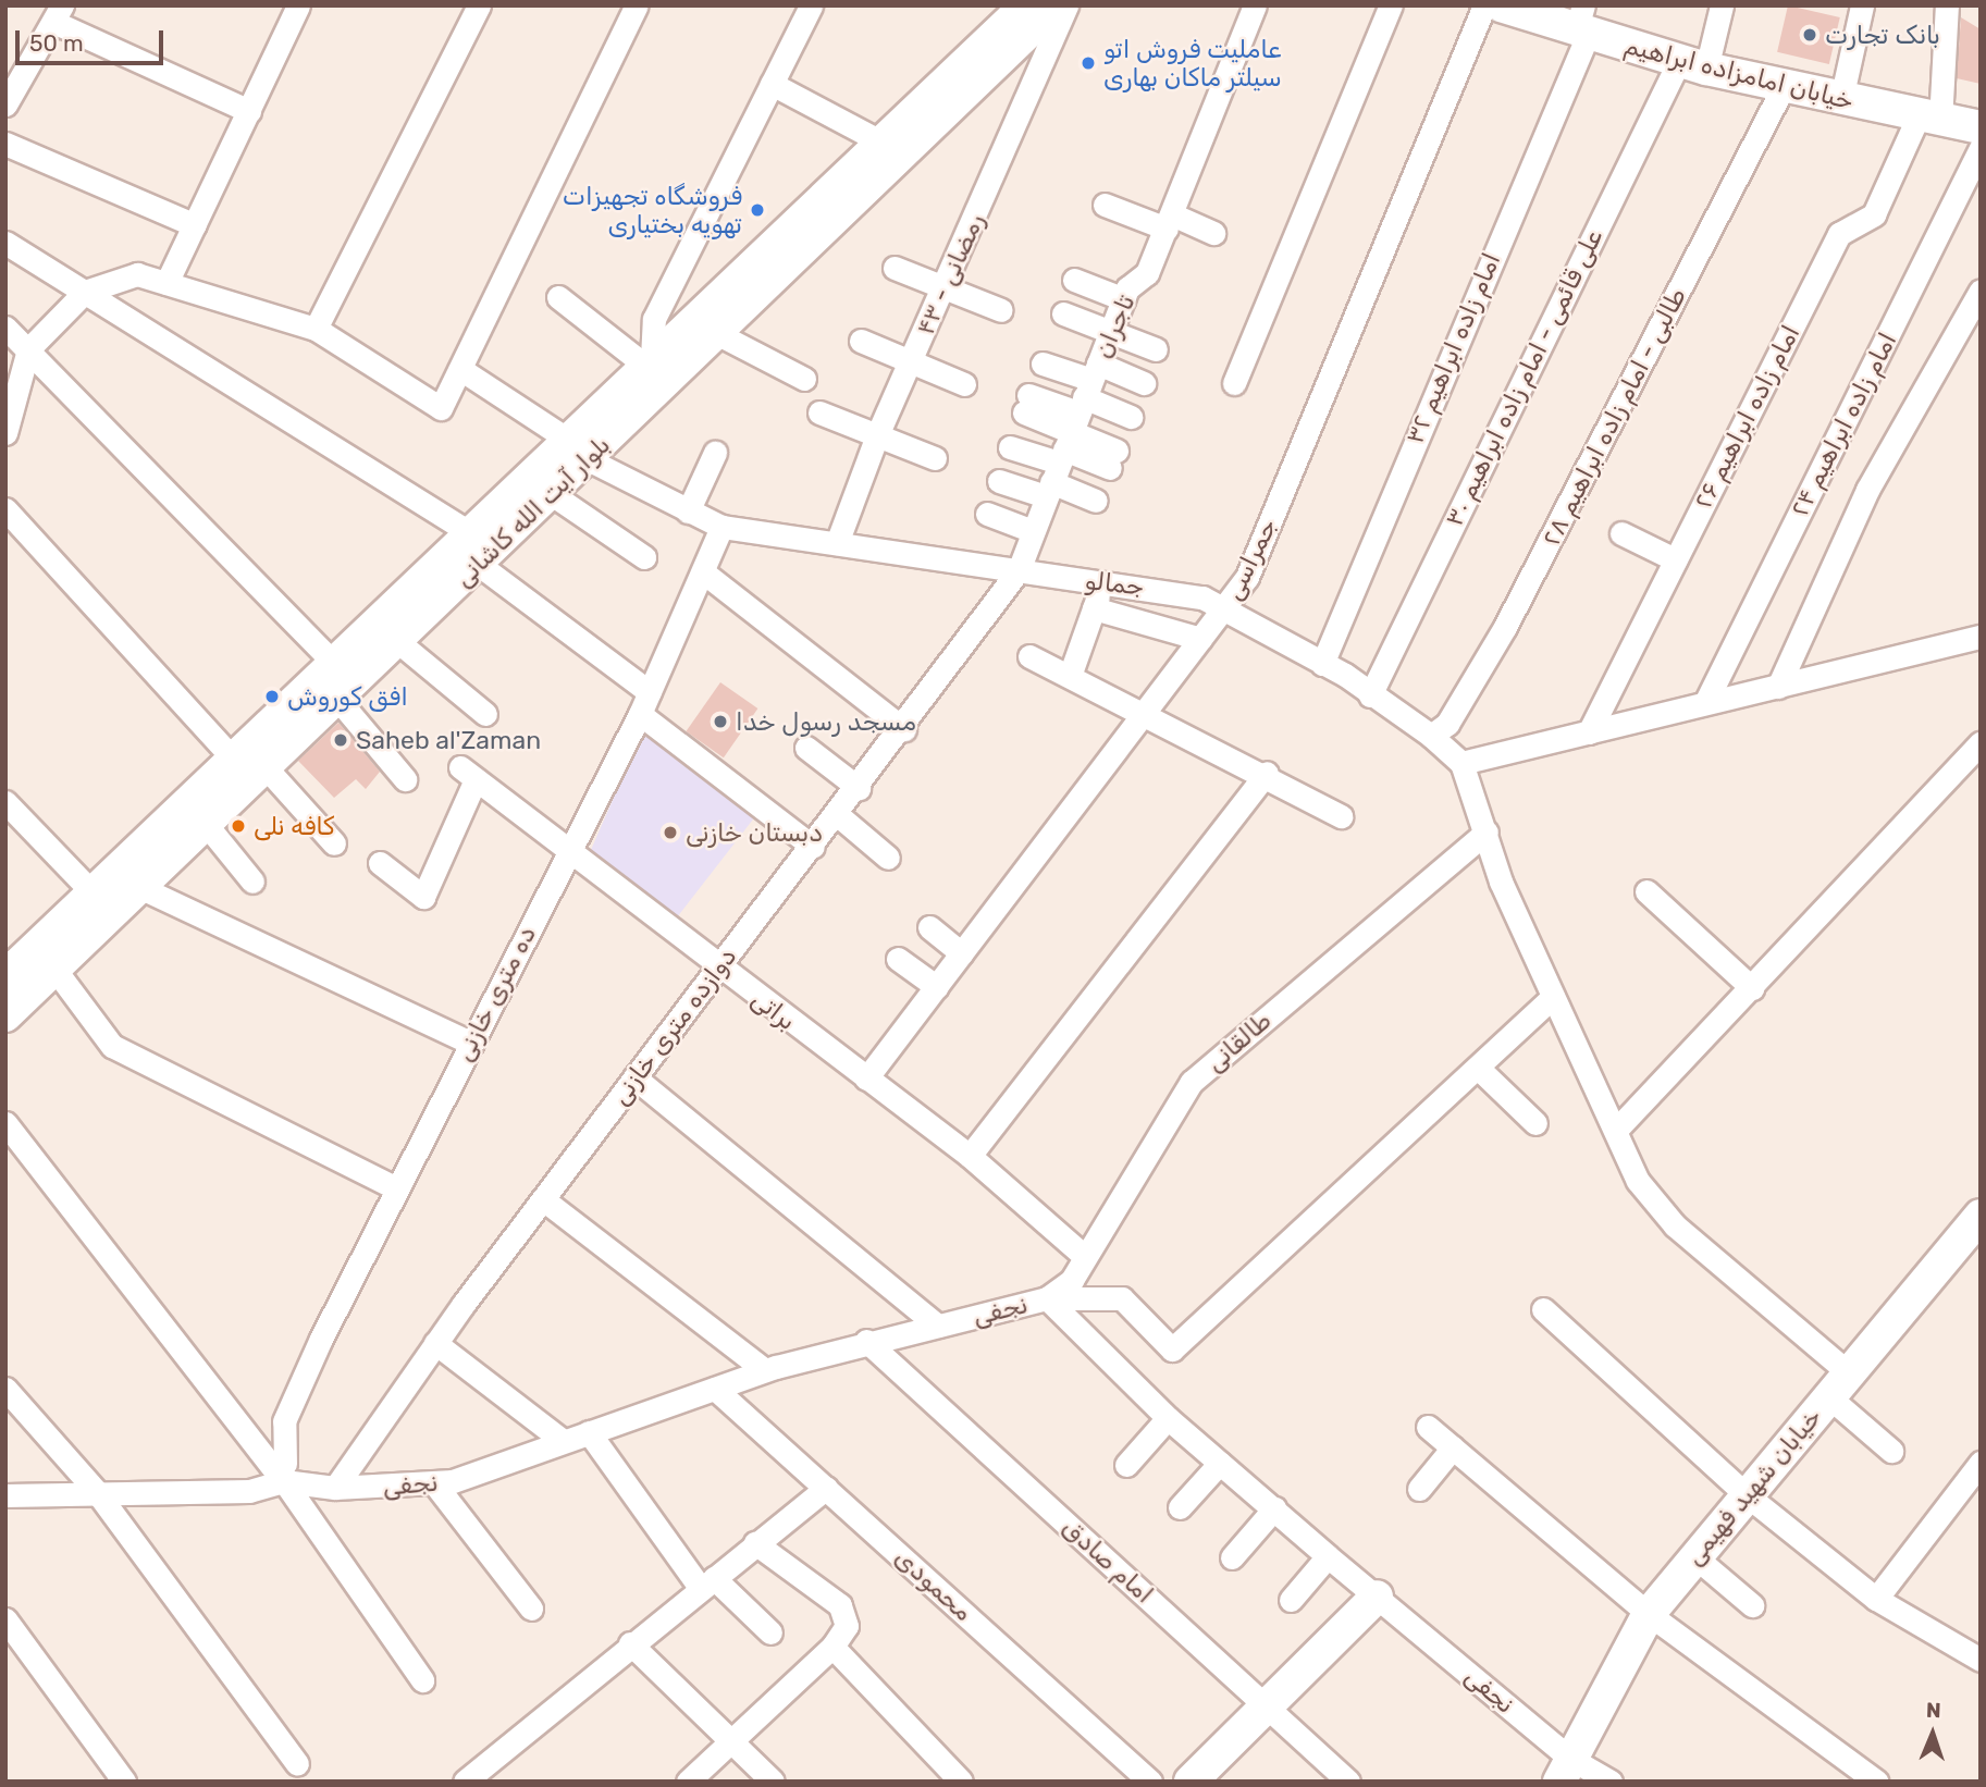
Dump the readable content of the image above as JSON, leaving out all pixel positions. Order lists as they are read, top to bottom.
{
  "streets": {
    "main road": ["خیابان امامزاده ابراهیم", "بلوار آیت الله کاشانی", "خیابان شهید فهیمی"],
    "street": [
      "رمضانی - ۴۳",
      "تاجران",
      "امام زاده ابراهیم ۳۲",
      "علی قائمی - امام زاده ابراهیم ۳۰",
      "طالبی - امام زاده ابراهیم ۲۸",
      "امام زاده ابراهیم ۲۶",
      "امام زاده ابراهیم ۲۴",
      "جمراسی",
      "جمالو",
      "ده متری خازنی",
      "براتی",
      "دوازده متری خازنی",
      "طالقانی",
      "نجفی",
      "امام صادق",
      "محمودی"
    ]
  },
  "crossings": [
    ["خیابان امامزاده ابراهیم", "امام زاده ابراهیم ۳۲"],
    ["خیابان امامزاده ابراهیم", "علی قائمی - امام زاده ابراهیم ۳۰"],
    ["خیابان امامزاده ابراهیم", "طالبی - امام زاده ابراهیم ۲۸"],
    ["خیابان امامزاده ابراهیم", "امام زاده ابراهیم ۲۶"],
    ["رمضانی - ۴۳", "جمالو"],
    ["تاجران", "جمالو"],
    ["تاجران", "دوازده متری خازنی"],
    ["امام زاده ابراهیم ۳۲", "جمالو"],
    ["علی قائمی - امام زاده ابراهیم ۳۰", "جمالو"],
    ["طالبی - امام زاده ابراهیم ۲۸", "جمالو"],
    ["بلوار آیت الله کاشانی", "جمالو"],
    ["جمراسی", "جمالو"],
    ["جمراسی", "براتی"],
    ["جمالو", "ده متری خازنی"],
    ["جمالو", "دوازده متری خازنی"],
    ["ده متری خازنی", "براتی"],
    ["ده متری خازنی", "نجفی"],
    ["براتی", "دوازده متری خازنی"],
    ["براتی", "طالقانی"],
    ["دوازده متری خازنی", "نجفی"],
    ["طالقانی", "نجفی"],
    ["نجفی", "خیابان شهید فهیمی"],
    ["نجفی", "امام صادق"],
    ["نجفی", "محمودی"]
  ],
  "places": [
    "بانک تجارت",
    "عاملیت فروش اتو سیلتر ماکان بهاری",
    "فروشگاه تجهیزات تهویه بختیاری",
    "افق کوروش",
    "مسجد رسول خدا",
    "Saheb al'Zaman",
    "کافه نلی",
    "دبستان خازنی"
  ],
  "scale_bar": "50 m",
  "north": "top"
}
